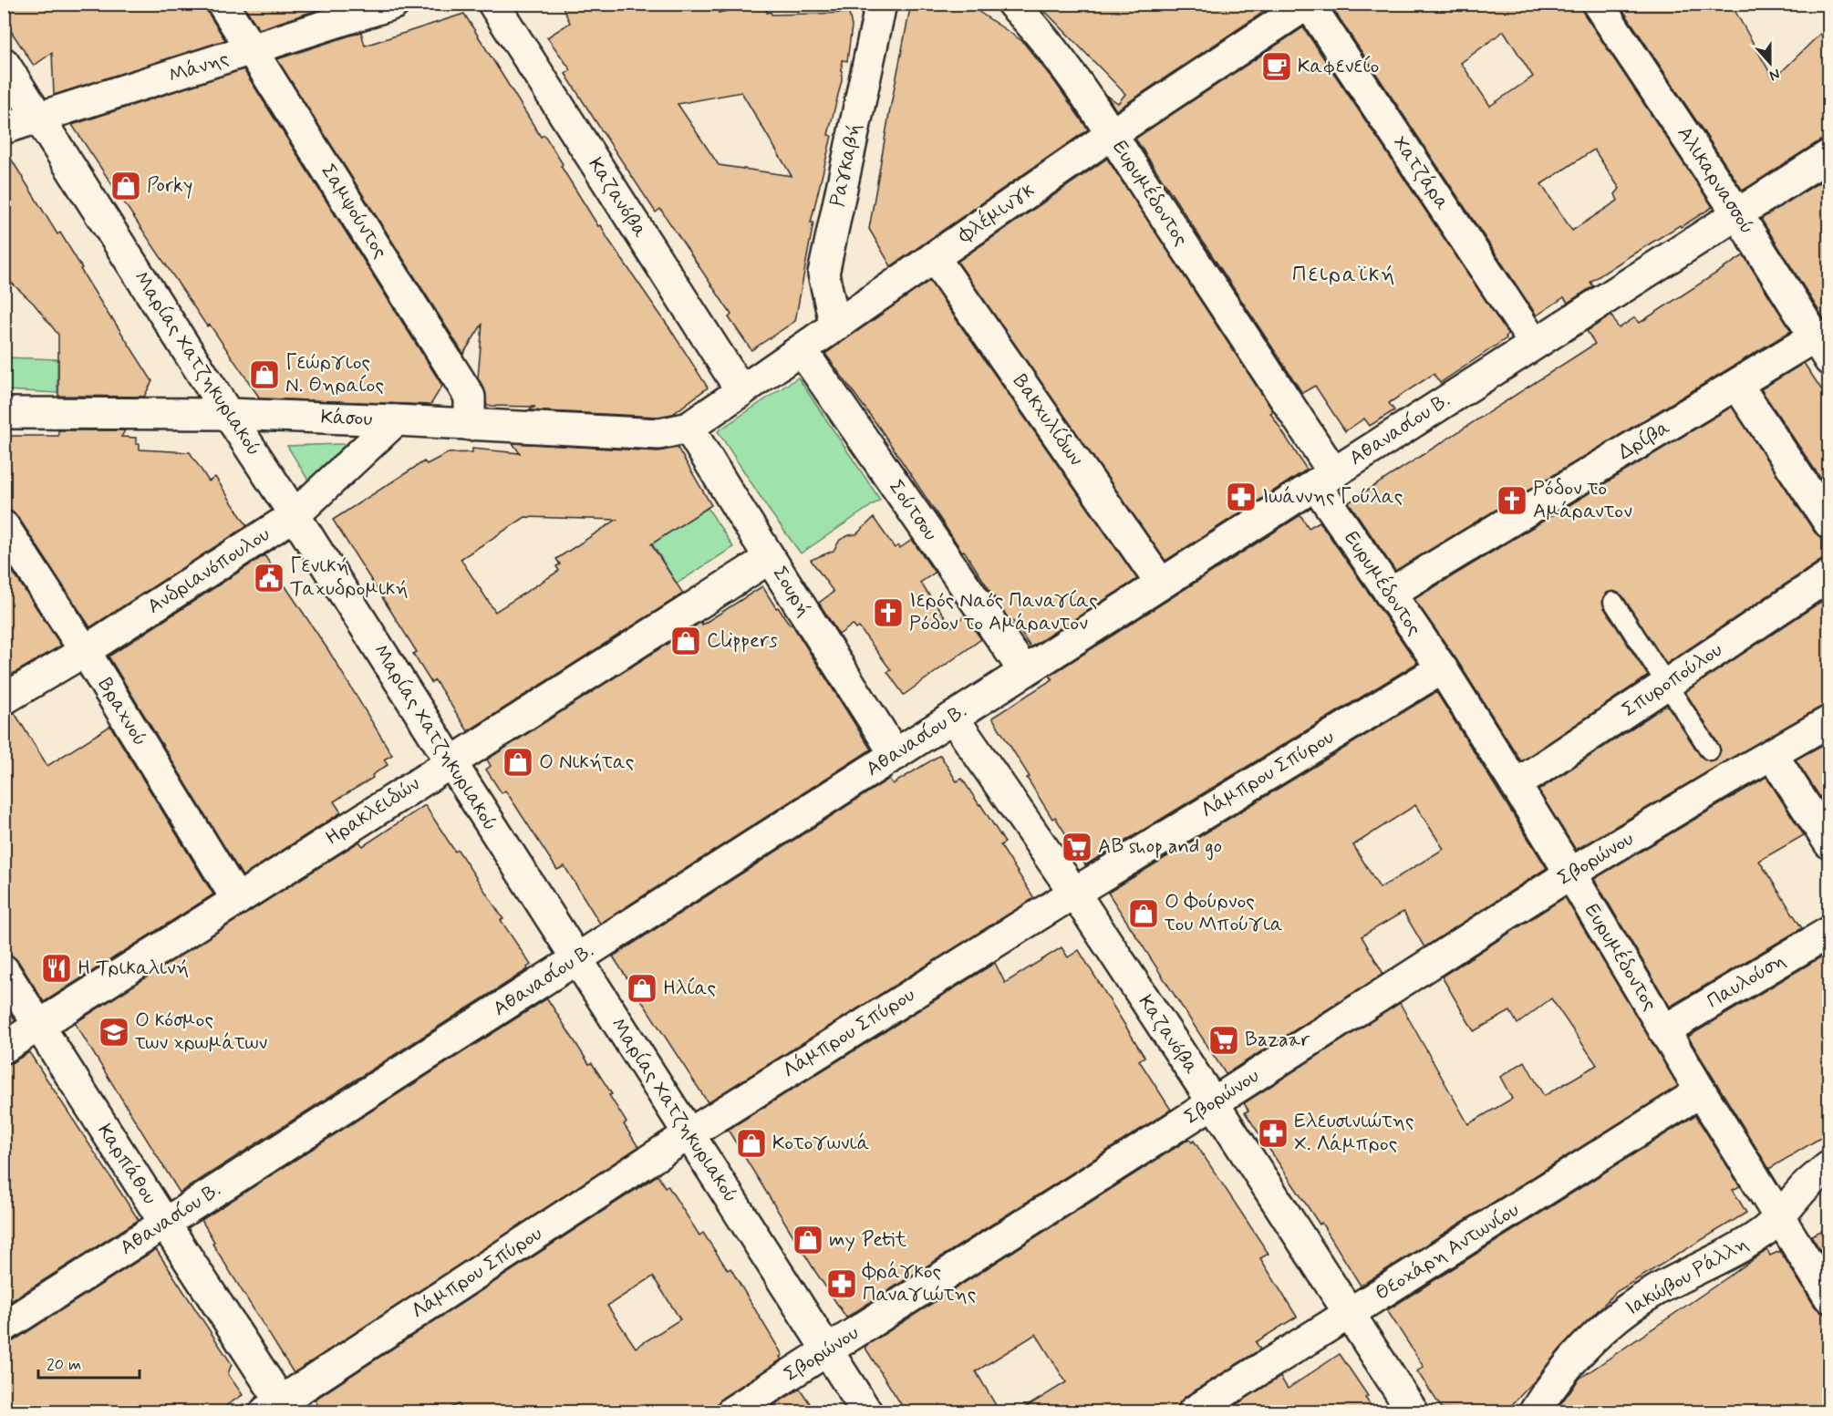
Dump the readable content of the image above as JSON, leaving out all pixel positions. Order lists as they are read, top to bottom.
{
  "streets": {
    "street": [
      "Μάνης",
      "Ραγκαβή",
      "Χατζάρα",
      "Αλικαρνασσού",
      "Ευρυμέδοντος",
      "Καζανόβα",
      "Σαμψούντος",
      "Φλέμινγκ",
      "Μαρίας Χατζηκυριακού",
      "Κάσου",
      "Βακχυλίδων",
      "Αθανασίου Β.",
      "Δρίβα",
      "Σούτσου",
      "Ανδριανόπουλου",
      "Σουρή",
      "Σπυροπούλου",
      "Βραχνού",
      "Λάμπρου Σπύρου",
      "Ηρακλειδών",
      "Σβορώνου",
      "Παυλούση",
      "Καρπάθου",
      "Θεοχάρη Αντωνίου",
      "Ιακώβου Ράλλη"
    ]
  },
  "crossings": [
    ["Μάνης", "Σαμψούντος"],
    ["Μάνης", "Μαρίας Χατζηκυριακού"],
    ["Ραγκαβή", "Φλέμινγκ"],
    ["Χατζάρα", "Φλέμινγκ"],
    ["Χατζάρα", "Αθανασίου Β."],
    ["Αλικαρνασσού", "Αθανασίου Β."],
    ["Αλικαρνασσού", "Δρίβα"],
    ["Ευρυμέδοντος", "Φλέμινγκ"],
    ["Ευρυμέδοντος", "Αθανασίου Β."],
    ["Ευρυμέδοντος", "Δρίβα"],
    ["Ευρυμέδοντος", "Σπυροπούλου"],
    ["Ευρυμέδοντος", "Λάμπρου Σπύρου"],
    ["Ευρυμέδοντος", "Σβορώνου"],
    ["Ευρυμέδοντος", "Παυλούση"],
    ["Ευρυμέδοντος", "Θεοχάρη Αντωνίου"],
    ["Ευρυμέδοντος", "Ιακώβου Ράλλη"],
    ["Καζανόβα", "Φλέμινγκ"],
    ["Καζανόβα", "Αθανασίου Β."],
    ["Καζανόβα", "Λάμπρου Σπύρου"],
    ["Καζανόβα", "Σβορώνου"],
    ["Καζανόβα", "Θεοχάρη Αντωνίου"],
    ["Σαμψούντος", "Κάσου"],
    ["Φλέμινγκ", "Κάσου"],
    ["Φλέμινγκ", "Βακχυλίδων"],
    ["Φλέμινγκ", "Σούτσου"],
    ["Φλέμινγκ", "Σουρή"],
    ["Μαρίας Χατζηκυριακού", "Κάσου"],
    ["Μαρίας Χατζηκυριακού", "Αθανασίου Β."],
    ["Μαρίας Χατζηκυριακού", "Ανδριανόπουλου"],
    ["Μαρίας Χατζηκυριακού", "Λάμπρου Σπύρου"],
    ["Μαρίας Χατζηκυριακού", "Ηρακλειδών"],
    ["Μαρίας Χατζηκυριακού", "Σβορώνου"],
    ["Κάσου", "Ανδριανόπουλου"],
    ["Κάσου", "Σουρή"],
    ["Βακχυλίδων", "Αθανασίου Β."],
    ["Αθανασίου Β.", "Σούτσου"],
    ["Αθανασίου Β.", "Σουρή"],
    ["Αθανασίου Β.", "Καρπάθου"],
    ["Ανδριανόπουλου", "Βραχνού"],
    ["Σουρή", "Ηρακλειδών"],
    ["Βραχνού", "Ηρακλειδών"],
    ["Λάμπρου Σπύρου", "Καρπάθου"],
    ["Ηρακλειδών", "Καρπάθου"]
  ],
  "districts": ["Πειραϊκή"],
  "places": {
    "cafe": ["Καφενείο"],
    "shop": [
      "Porky",
      "Γεώργιος Ν. Θηραίος",
      "Clippers",
      "Ο Νικήτας",
      "Ο Φούρνος του Μπούγια",
      "Ηλίας",
      "Κοτογωνιά",
      "my Petit"
    ],
    "pharmacy": ["Ιωάννης Γούλας", "Ελευσινιώτης Χ. Λάμπρος", "Φράγκος Παναγιώτης"],
    "church": ["Ρόδον το Αμάραντον", "Ιερός Ναός Παναγίας Ρόδον το Αμάραντον"],
    "public building": ["Γενική Ταχυδρομική"],
    "supermarket": ["AB shop and go", "Bazaar"],
    "restaurant": ["Η Τρικαλινή"],
    "school or university": ["Ο κόσμος των χρωμάτων"]
  },
  "scale_bar": "20 m",
  "north": "bottom"
}
